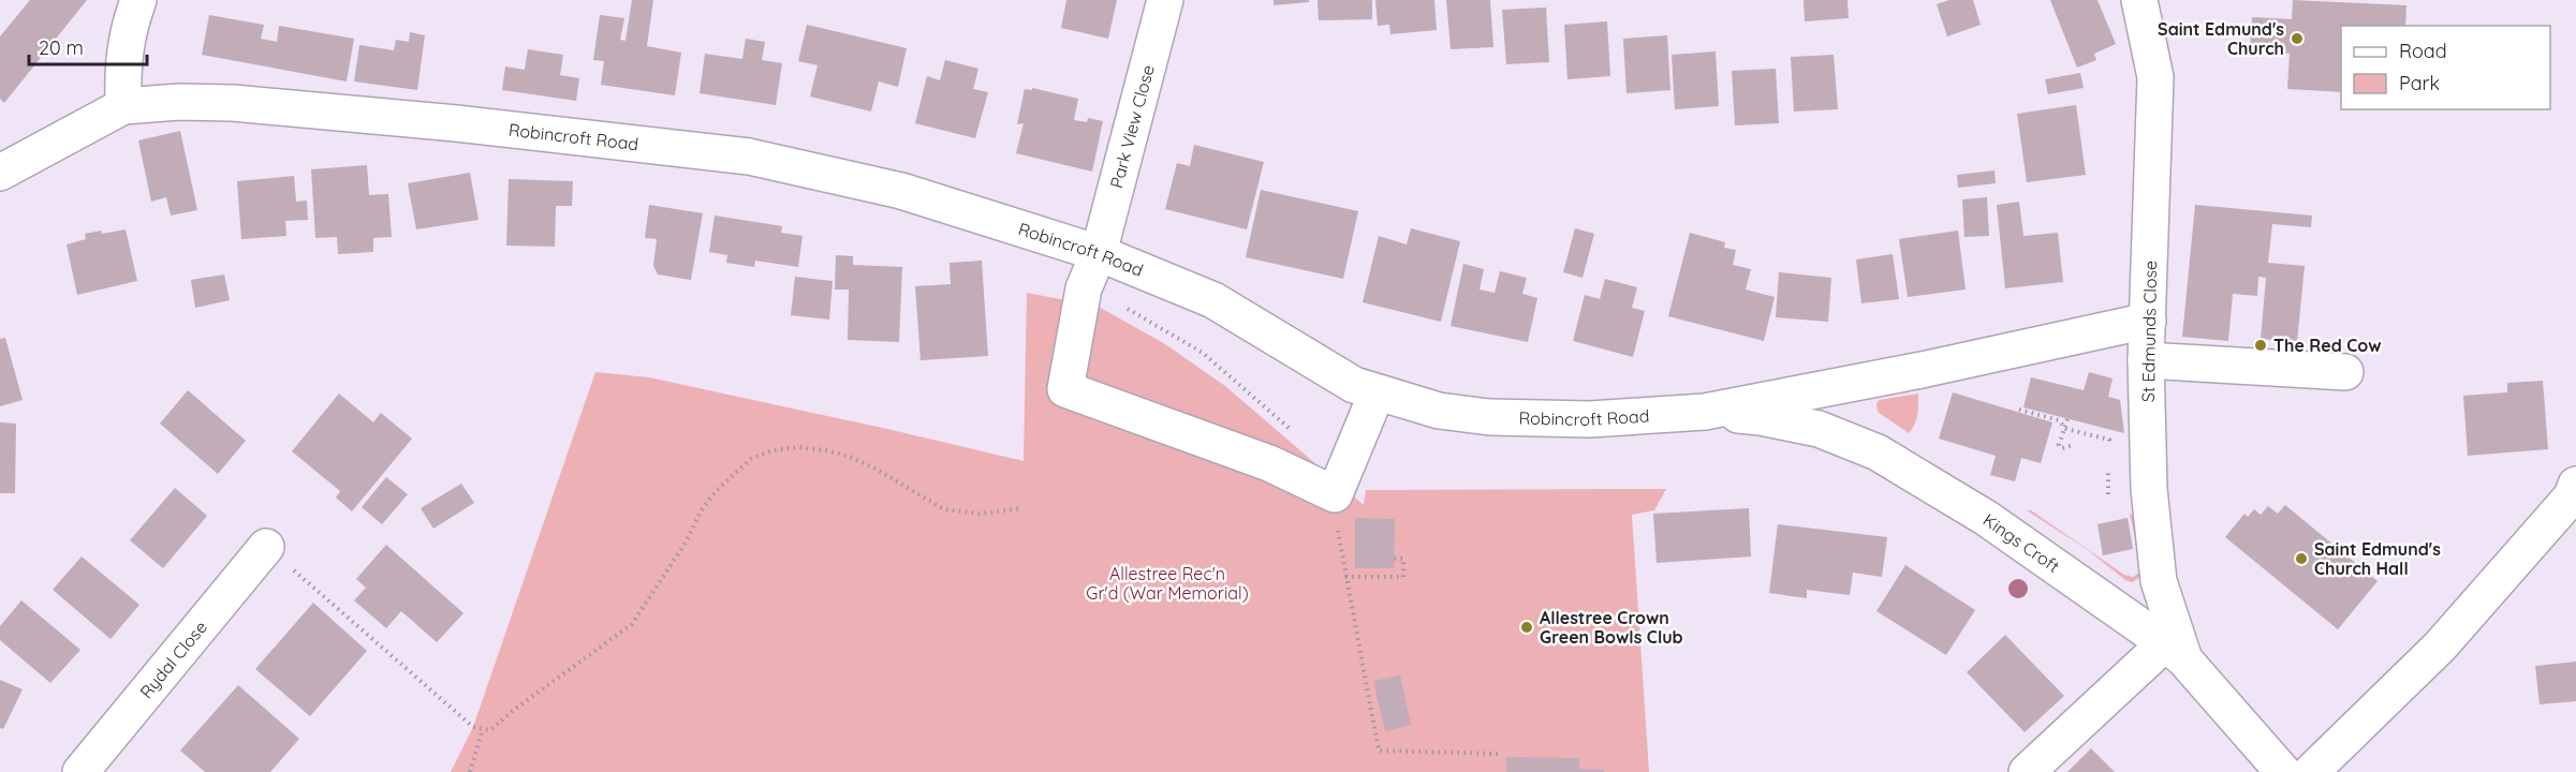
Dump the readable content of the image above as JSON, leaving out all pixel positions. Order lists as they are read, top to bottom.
{
  "streets": {
    "street": [
      "Park View Close",
      "Robincroft Road",
      "St Edmunds Close",
      "Kings Croft",
      "Rydal Close"
    ]
  },
  "crossings": [
    ["Park View Close", "Robincroft Road"],
    ["Robincroft Road", "St Edmunds Close"],
    ["Robincroft Road", "Kings Croft"],
    ["St Edmunds Close", "Kings Croft"]
  ],
  "parks": ["Allestree Rec'n Gr'd (War Memorial)"],
  "places": [
    "Saint Edmund's Church",
    "The Red Cow",
    "Saint Edmund's Church Hall",
    "Allestree Crown Green Bowls Club"
  ],
  "legend": ["Road", "Park"],
  "scale_bar": "20 m"
}
